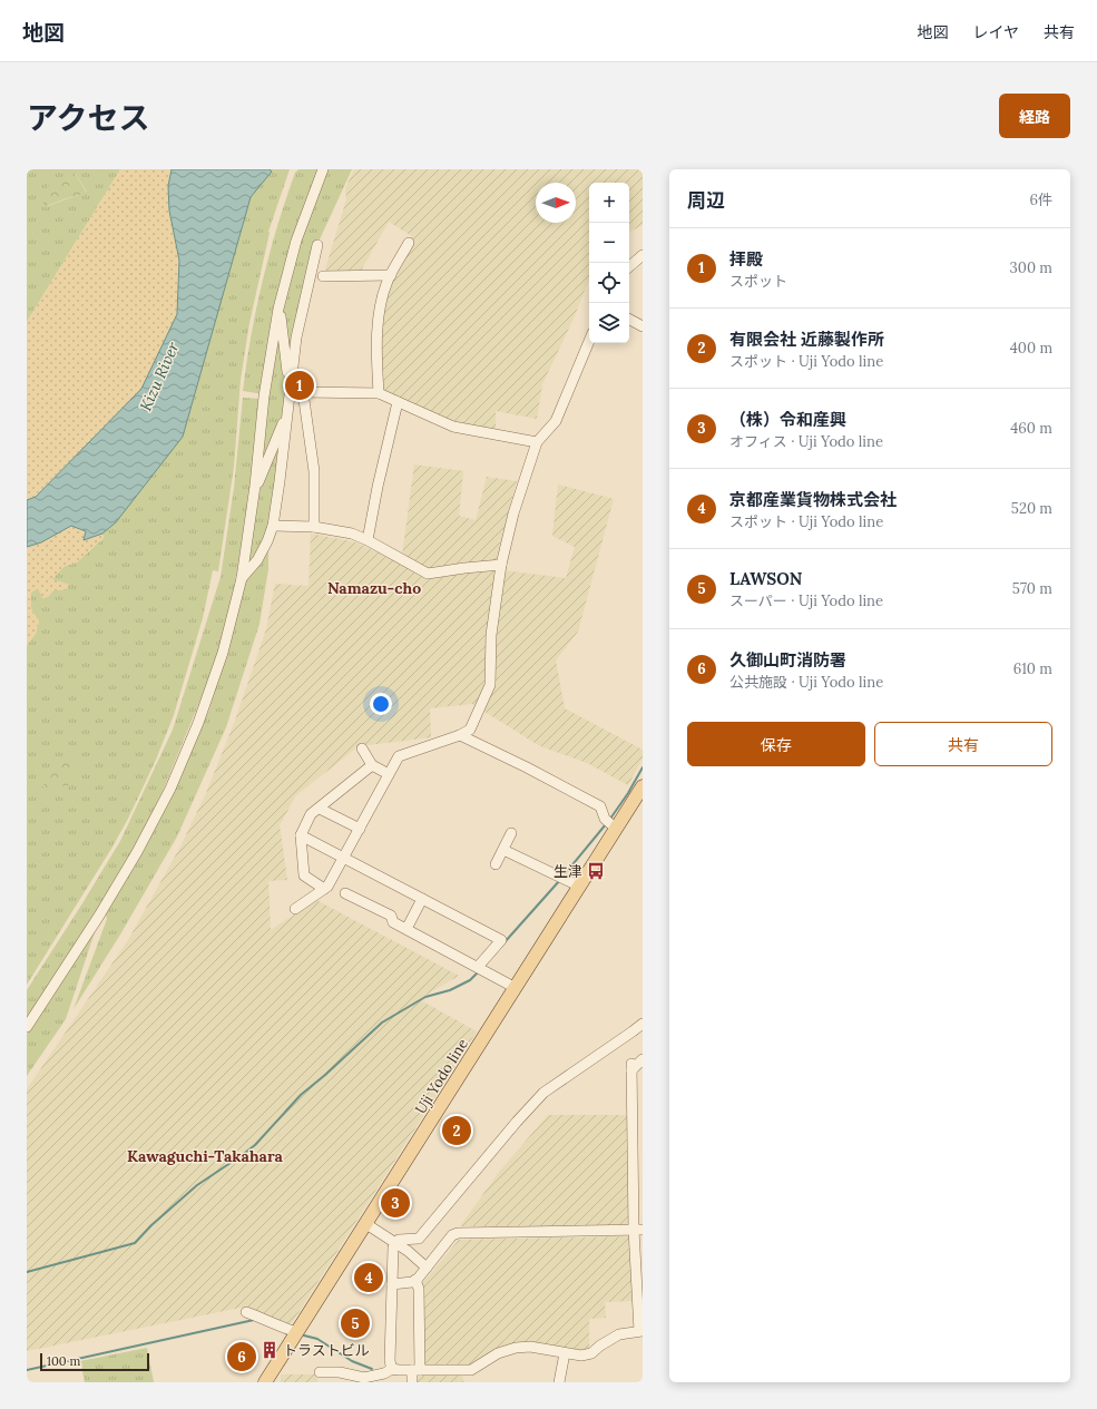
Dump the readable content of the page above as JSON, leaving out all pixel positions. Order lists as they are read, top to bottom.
{
  "streets": {
    "main road": ["Uji Yodo line"]
  },
  "districts": ["Namazu-cho", "Kawaguchi-Takahara"],
  "water": ["Kizu River"],
  "places": {
    "bus stop": ["生津"],
    "building": ["トラストビル"]
  },
  "scale_bar": "100 m",
  "north": "right",
  "page": {
    "header": "地図",
    "nav": ["地図", "レイヤ", "共有"],
    "title": "アクセス",
    "buttons": [
      "経路",
      ["保存", "共有"]
    ],
    "heading": ["周辺", "6件"],
    "map_buttons": ["+", "−"],
    "list": [
      {
        "mark": "1",
        "name": "拝殿",
        "note": "スポット",
        "value": "300 m"
      },
      {
        "mark": "2",
        "name": "有限会社 近藤製作所",
        "note": "スポット · Uji Yodo line",
        "value": "400 m"
      },
      {
        "mark": "3",
        "name": "（株）令和産興",
        "note": "オフィス · Uji Yodo line",
        "value": "460 m"
      },
      {
        "mark": "4",
        "name": "京都産業貨物株式会社",
        "note": "スポット · Uji Yodo line",
        "value": "520 m"
      },
      {
        "mark": "5",
        "name": "LAWSON",
        "note": "スーパー · Uji Yodo line",
        "value": "570 m"
      },
      {
        "mark": "6",
        "name": "久御山町消防署",
        "note": "公共施設 · Uji Yodo line",
        "value": "610 m"
      }
    ],
    "pins": [
      "1",
      "2",
      "3",
      "4",
      "5",
      "6"
    ],
    "scale": "100 m"
  }
}
